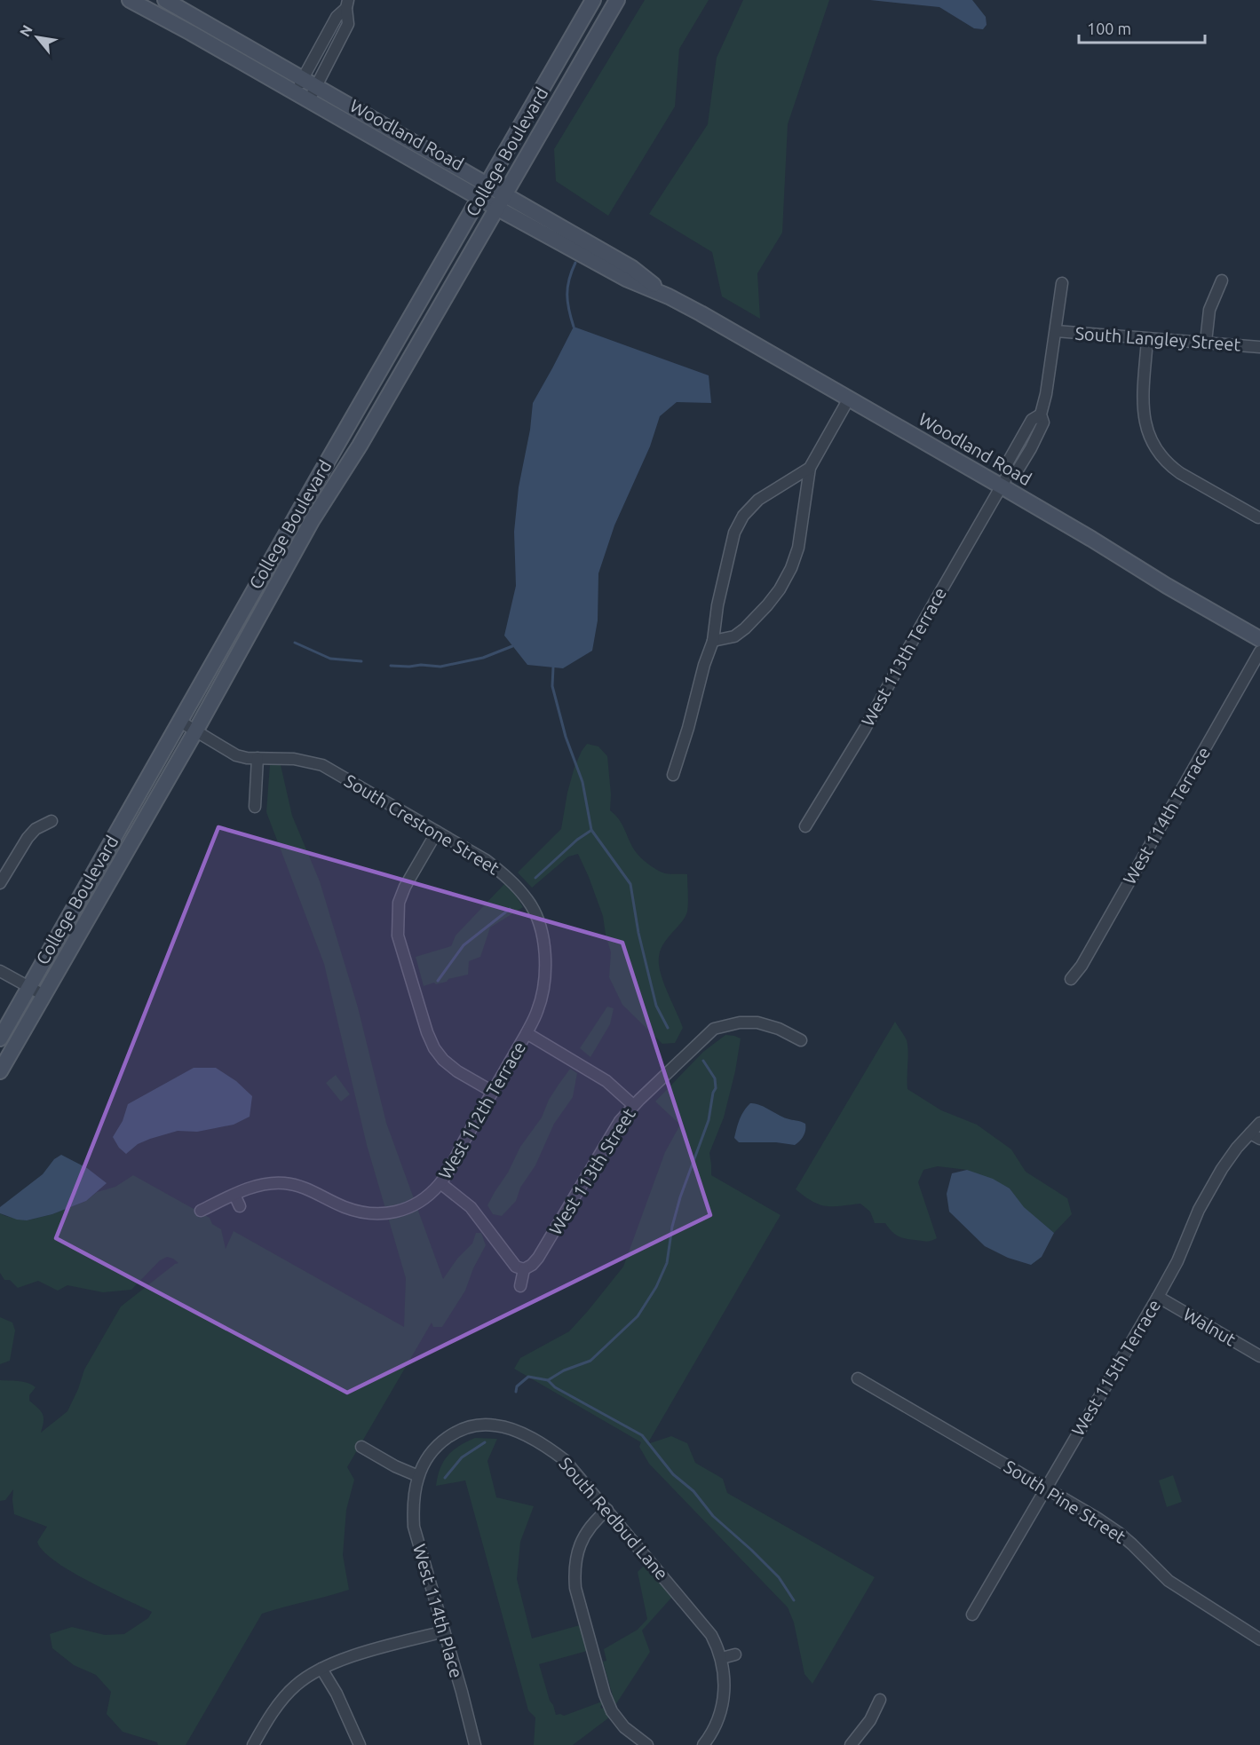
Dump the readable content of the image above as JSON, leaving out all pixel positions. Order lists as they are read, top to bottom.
{
  "streets": {
    "main road": ["Woodland Road", "College Boulevard"],
    "street": [
      "South Langley Street",
      "West 113th Terrace",
      "West 114th Terrace",
      "South Crestone Street",
      "West 112th Terrace",
      "West 113th Street",
      "Walnut",
      "West 115th Terrace",
      "South Pine Street",
      "South Redbud Lane",
      "West 114th Place"
    ]
  },
  "crossings": [
    ["Woodland Road", "College Boulevard"],
    ["Woodland Road", "West 113th Terrace"],
    ["College Boulevard", "South Crestone Street"],
    ["South Langley Street", "West 113th Terrace"],
    ["South Crestone Street", "West 112th Terrace"],
    ["Walnut", "West 115th Terrace"],
    ["West 115th Terrace", "South Pine Street"],
    ["South Redbud Lane", "West 114th Place"]
  ],
  "scale_bar": "100 m",
  "north": "top left"
}
